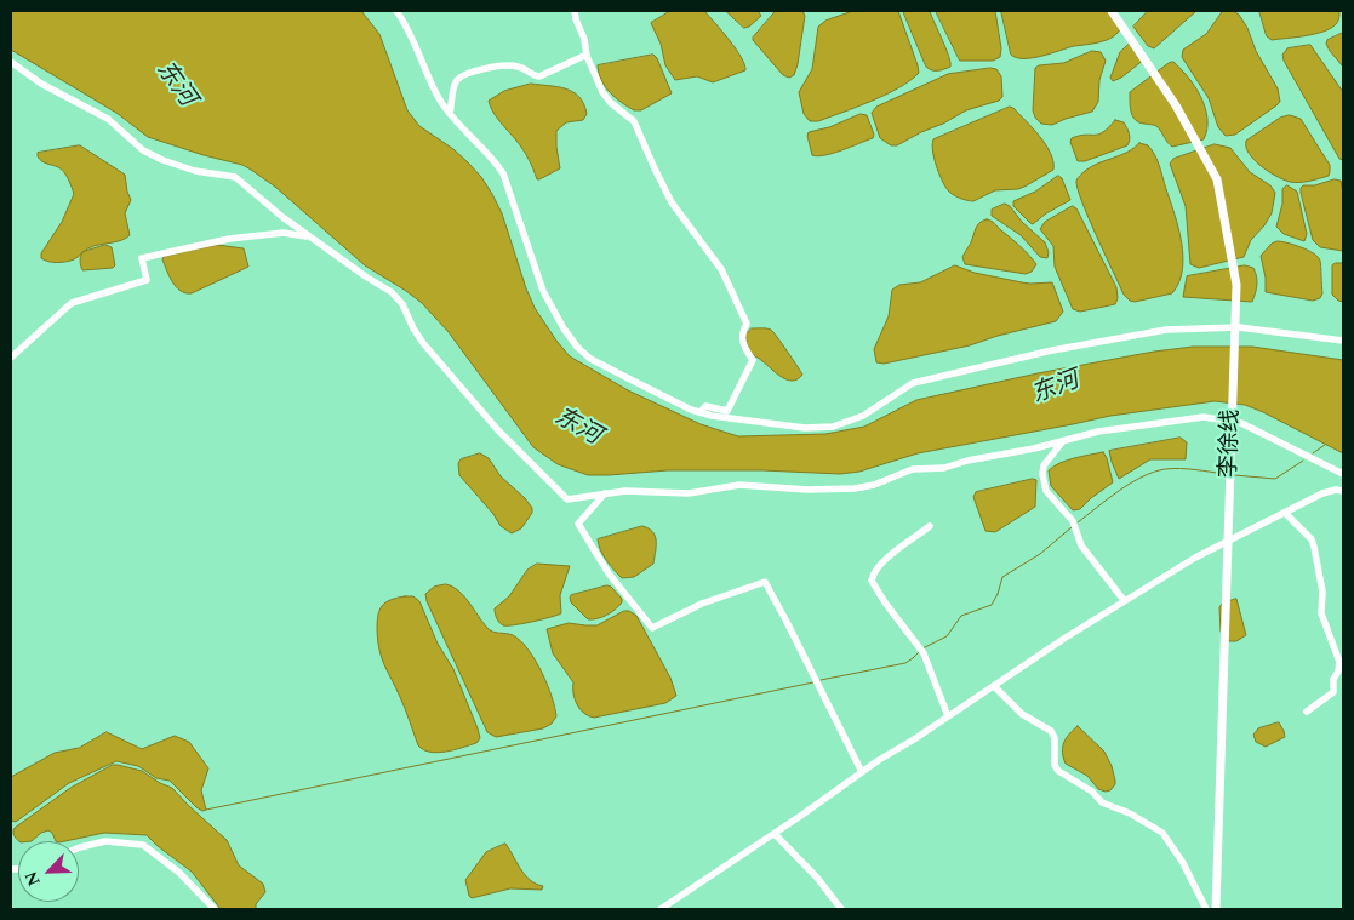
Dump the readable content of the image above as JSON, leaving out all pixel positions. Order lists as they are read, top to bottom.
{
  "streets": {
    "main road": ["李徐线"]
  },
  "water": ["东河"],
  "north": "bottom left"
}
